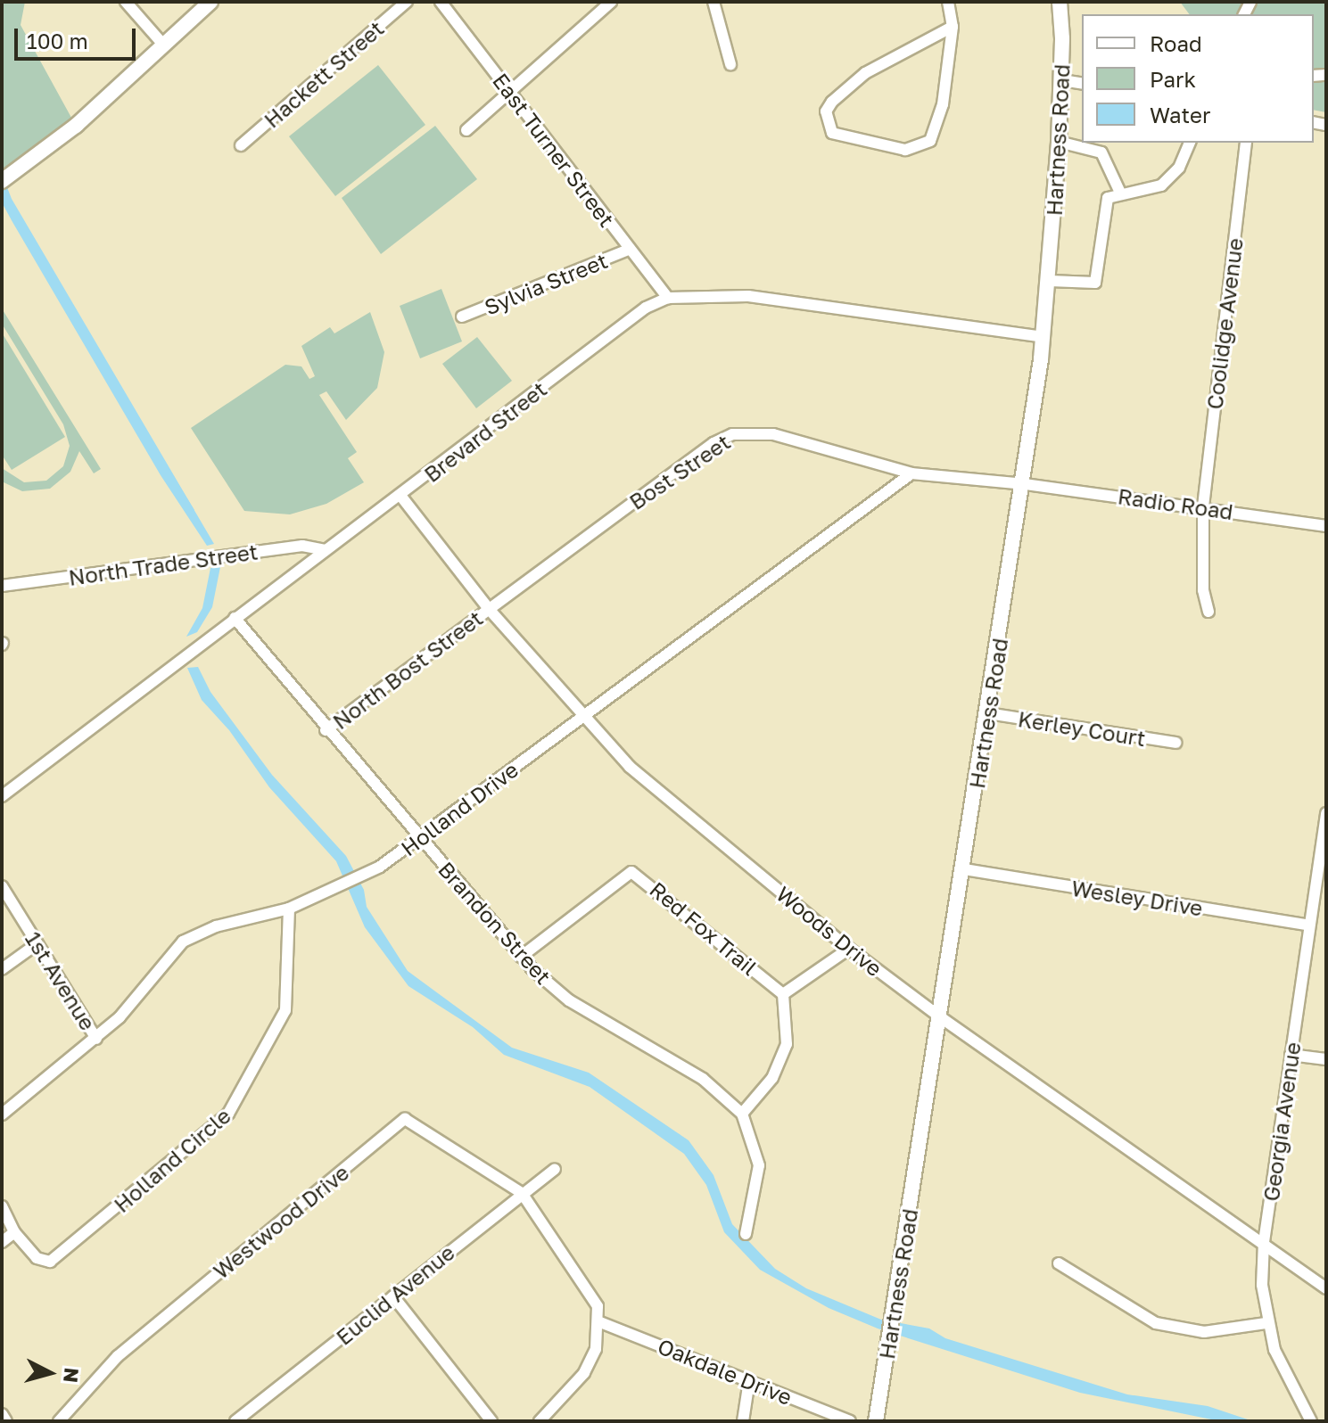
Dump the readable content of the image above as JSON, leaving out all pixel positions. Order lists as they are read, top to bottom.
{
  "streets": {
    "main road": ["Hartness Road"],
    "street": [
      "Hackett Street",
      "East Turner Street",
      "Sylvia Street",
      "Coolidge Avenue",
      "Brevard Street",
      "Bost Street",
      "Radio Road",
      "North Trade Street",
      "North Bost Street",
      "Kerley Court",
      "Holland Drive",
      "Wesley Drive",
      "Brandon Street",
      "Red Fox Trail",
      "Woods Drive",
      "1st Avenue",
      "Georgia Avenue",
      "Holland Circle",
      "Westwood Drive",
      "Euclid Avenue",
      "Oakdale Drive"
    ]
  },
  "crossings": [
    ["Hartness Road", "Brevard Street"],
    ["Hartness Road", "Bost Street"],
    ["Hartness Road", "Radio Road"],
    ["Hartness Road", "Kerley Court"],
    ["Hartness Road", "Wesley Drive"],
    ["Hartness Road", "Woods Drive"],
    ["East Turner Street", "Sylvia Street"],
    ["East Turner Street", "Brevard Street"],
    ["Coolidge Avenue", "Radio Road"],
    ["Brevard Street", "North Trade Street"],
    ["Brevard Street", "Brandon Street"],
    ["Brevard Street", "Woods Drive"],
    ["Bost Street", "Radio Road"],
    ["Bost Street", "North Bost Street"],
    ["Bost Street", "Holland Drive"],
    ["Bost Street", "Woods Drive"],
    ["North Bost Street", "Brandon Street"],
    ["North Bost Street", "Woods Drive"],
    ["Holland Drive", "Brandon Street"],
    ["Holland Drive", "Woods Drive"],
    ["Holland Drive", "1st Avenue"],
    ["Holland Drive", "Holland Circle"],
    ["Wesley Drive", "Georgia Avenue"],
    ["Brandon Street", "Red Fox Trail"],
    ["Woods Drive", "Georgia Avenue"],
    ["Westwood Drive", "Euclid Avenue"]
  ],
  "legend": ["Road", "Park", "Water"],
  "scale_bar": "100 m",
  "north": "right"
}
